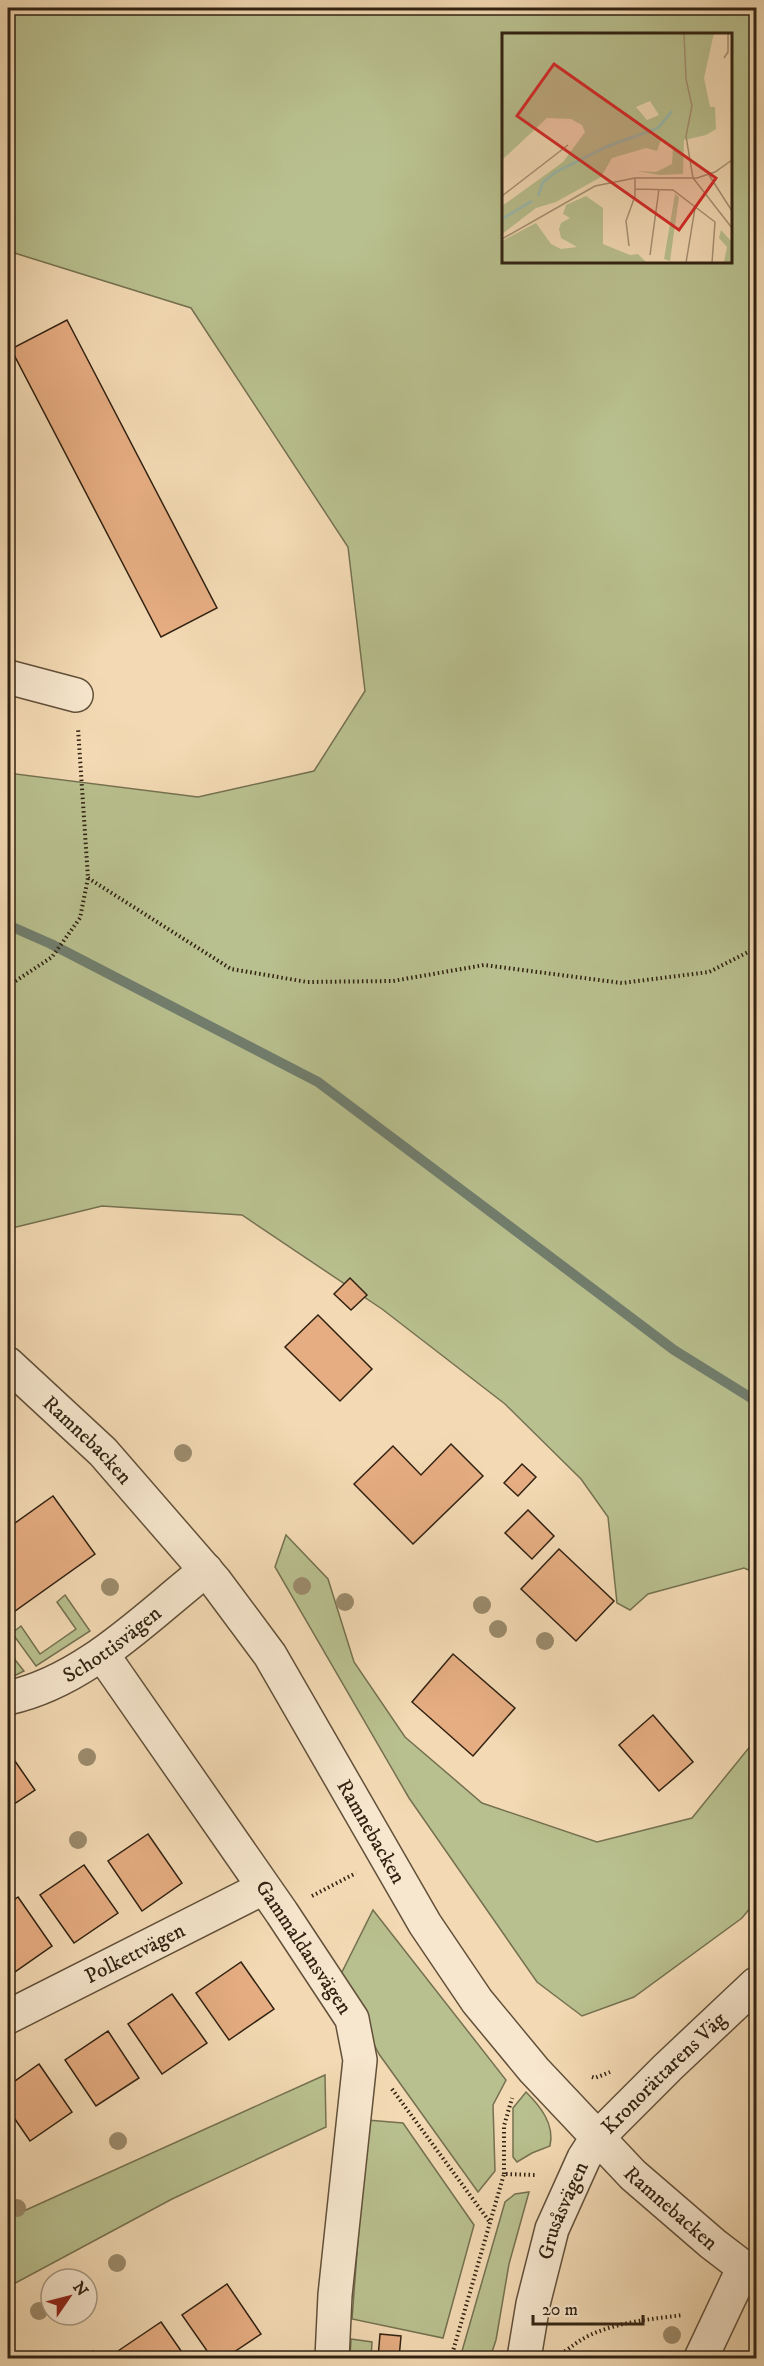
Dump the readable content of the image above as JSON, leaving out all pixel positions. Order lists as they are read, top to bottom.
{
  "streets": {
    "street": [
      "Ramnebacken",
      "Schottisvägen",
      "Gammaldansvägen",
      "Polkettvägen",
      "Kronorättarens Väg",
      "Grusåsvägen"
    ]
  },
  "crossings": [
    ["Ramnebacken", "Schottisvägen"],
    ["Ramnebacken", "Kronorättarens Väg"],
    ["Ramnebacken", "Grusåsvägen"],
    ["Schottisvägen", "Gammaldansvägen"],
    ["Gammaldansvägen", "Polkettvägen"],
    ["Kronorättarens Väg", "Grusåsvägen"]
  ],
  "scale_bar": "20 m",
  "north": "top right"
}
